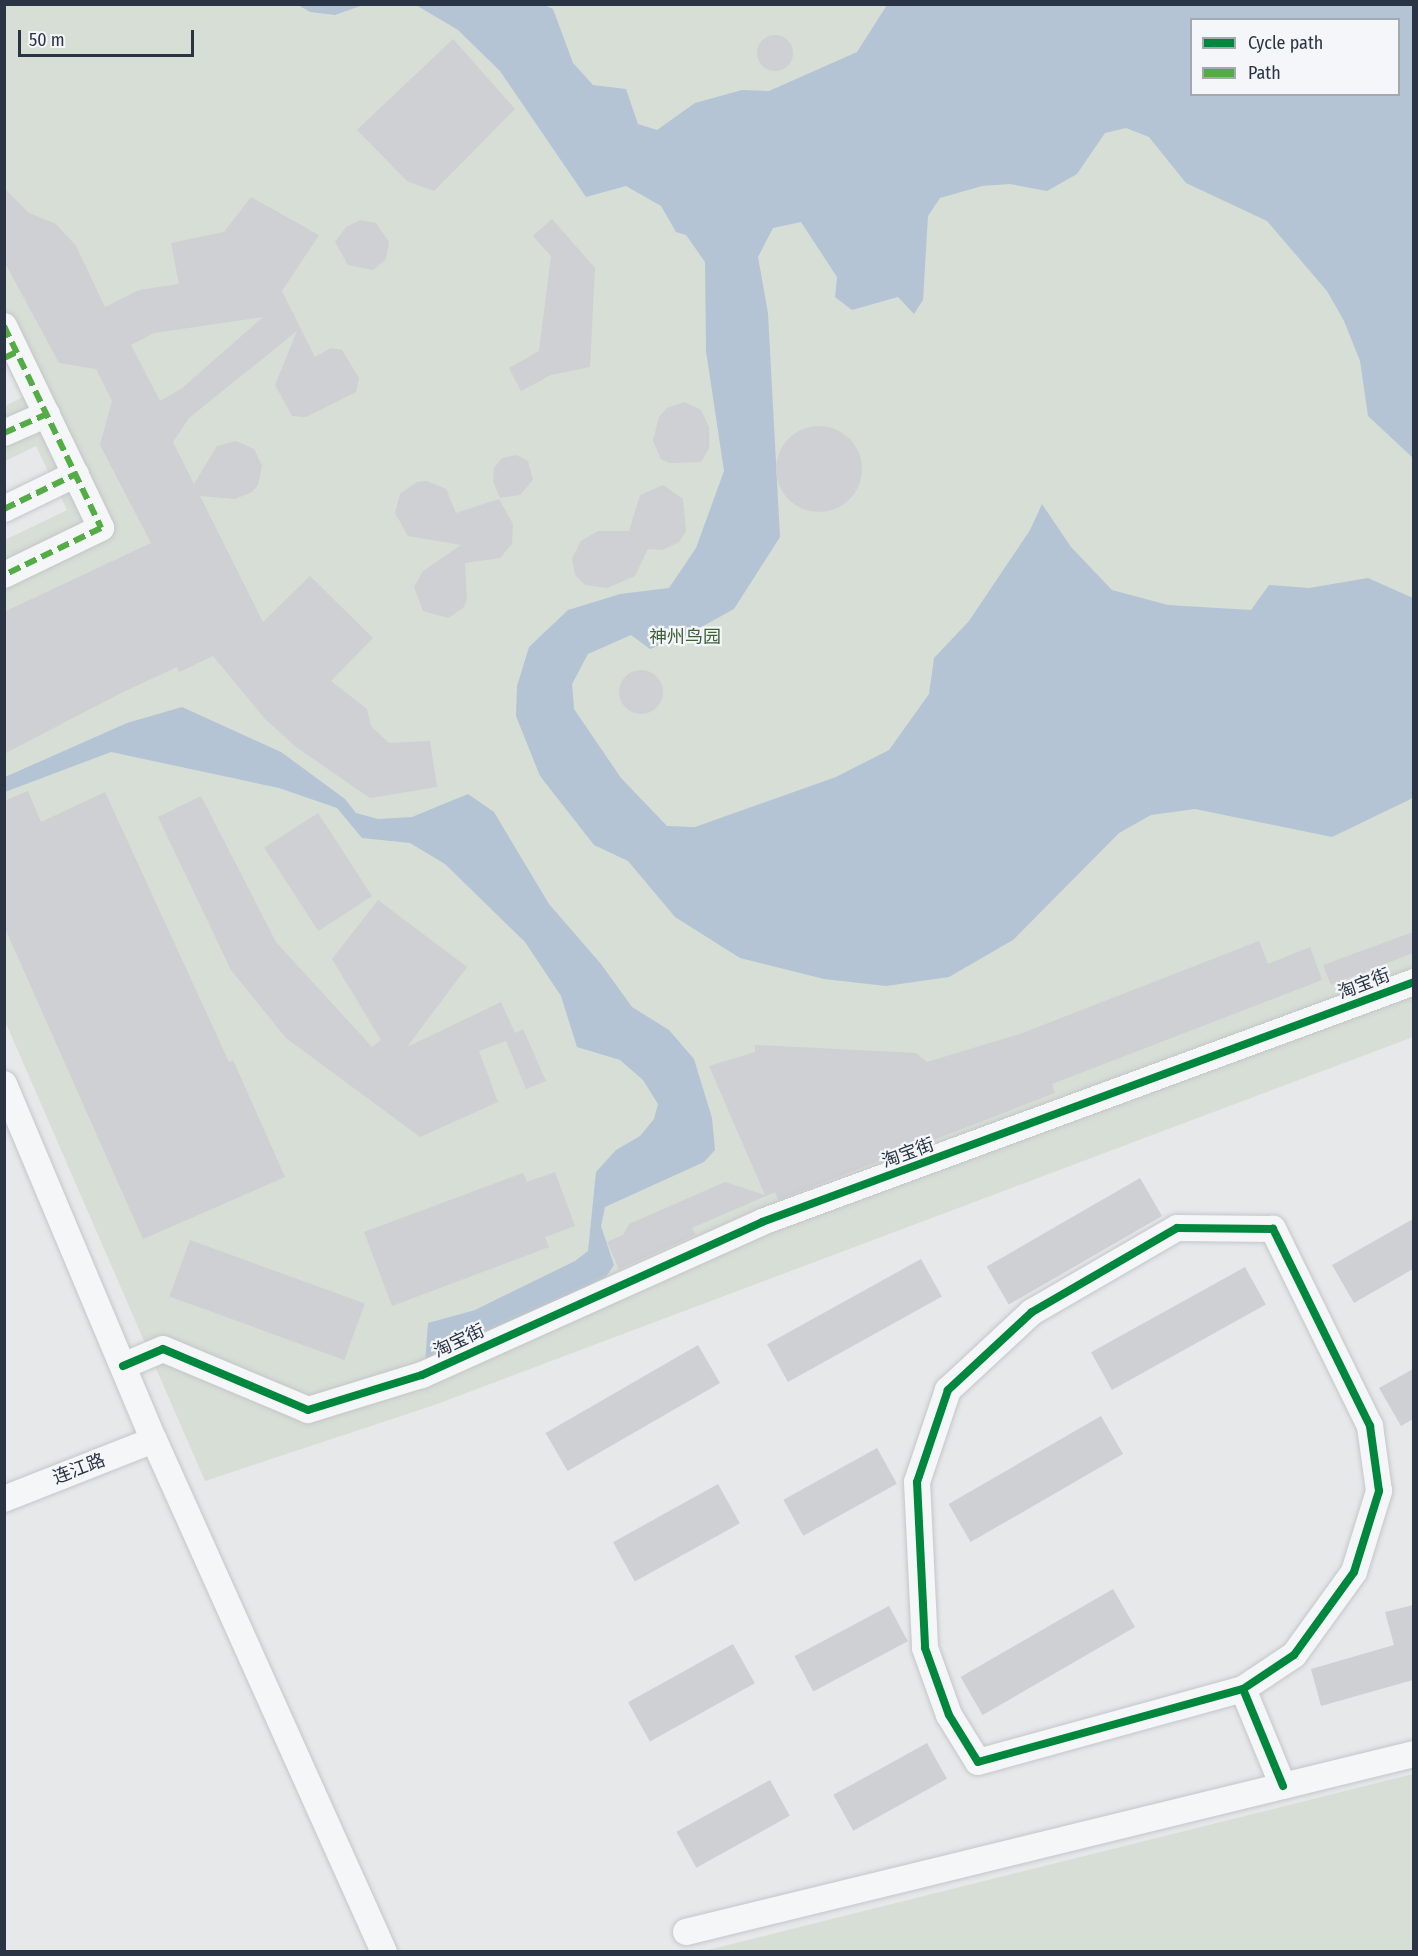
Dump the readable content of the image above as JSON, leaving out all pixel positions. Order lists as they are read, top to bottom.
{
  "streets": {
    "street": ["淘宝街", "连江路"]
  },
  "parks": ["神州鸟园"],
  "legend": ["Cycle path", "Path"],
  "scale_bar": "50 m"
}
